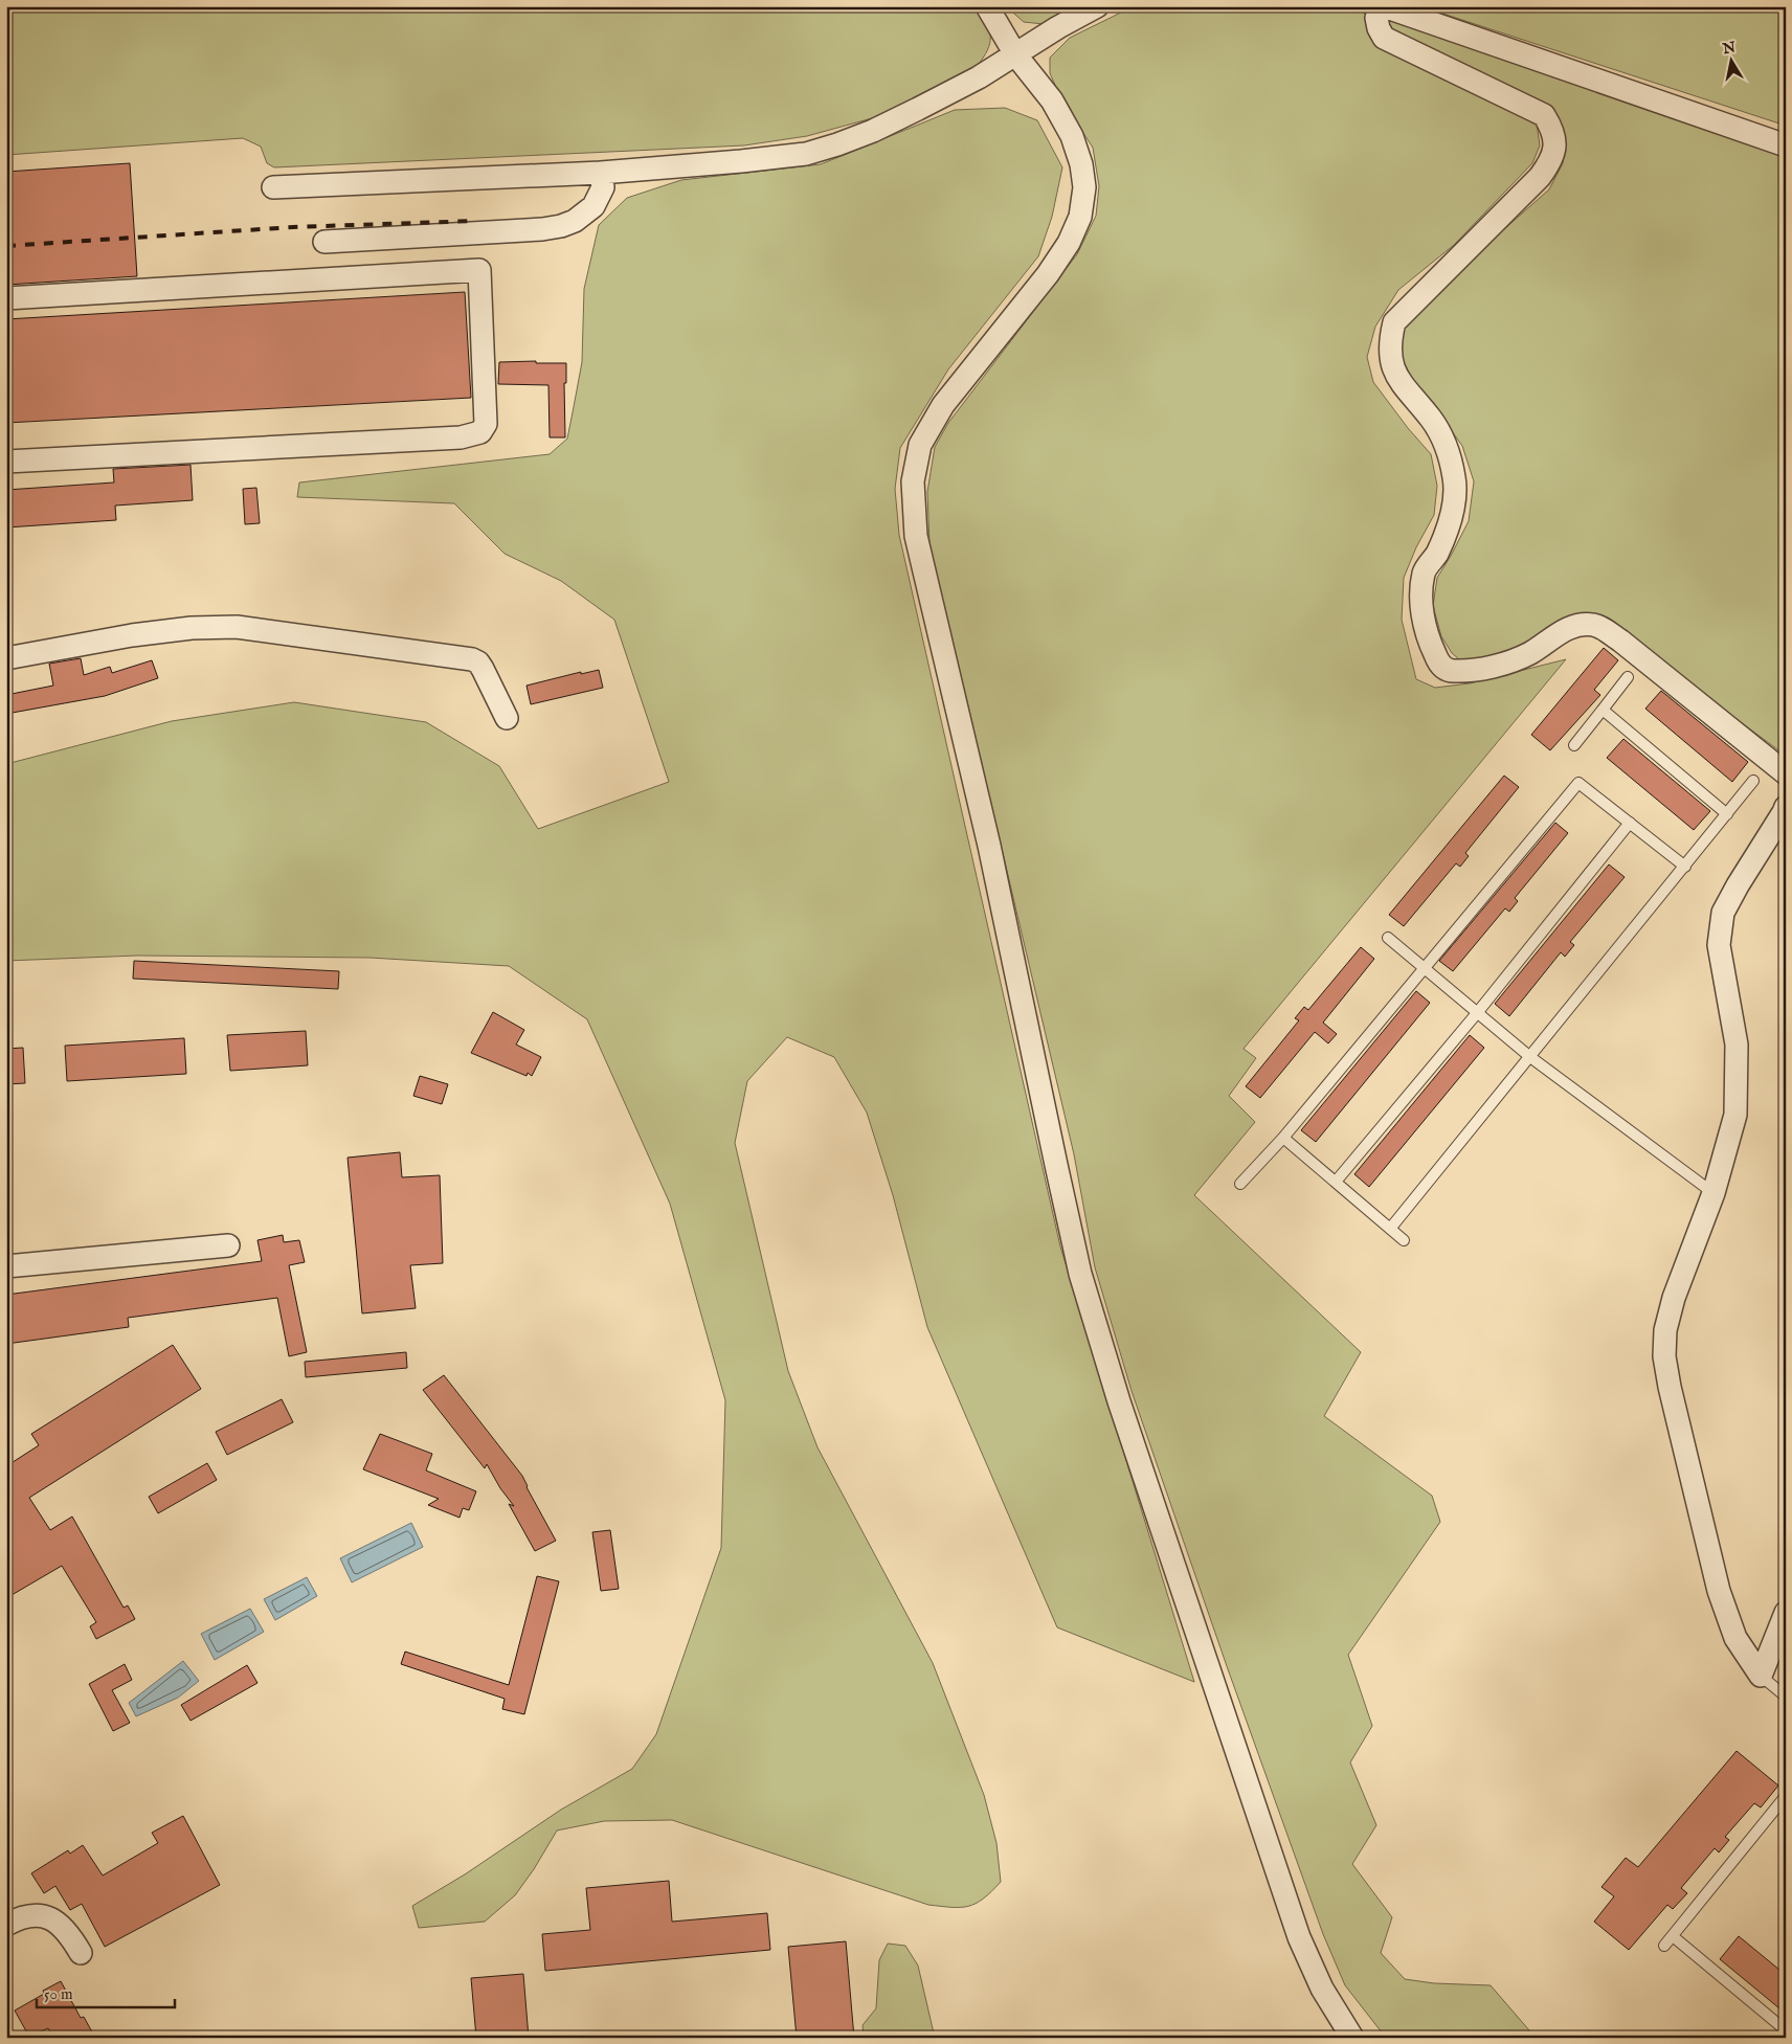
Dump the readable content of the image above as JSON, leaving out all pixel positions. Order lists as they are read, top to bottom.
{
  "scale_bar": "50 m",
  "north": "top"
}
